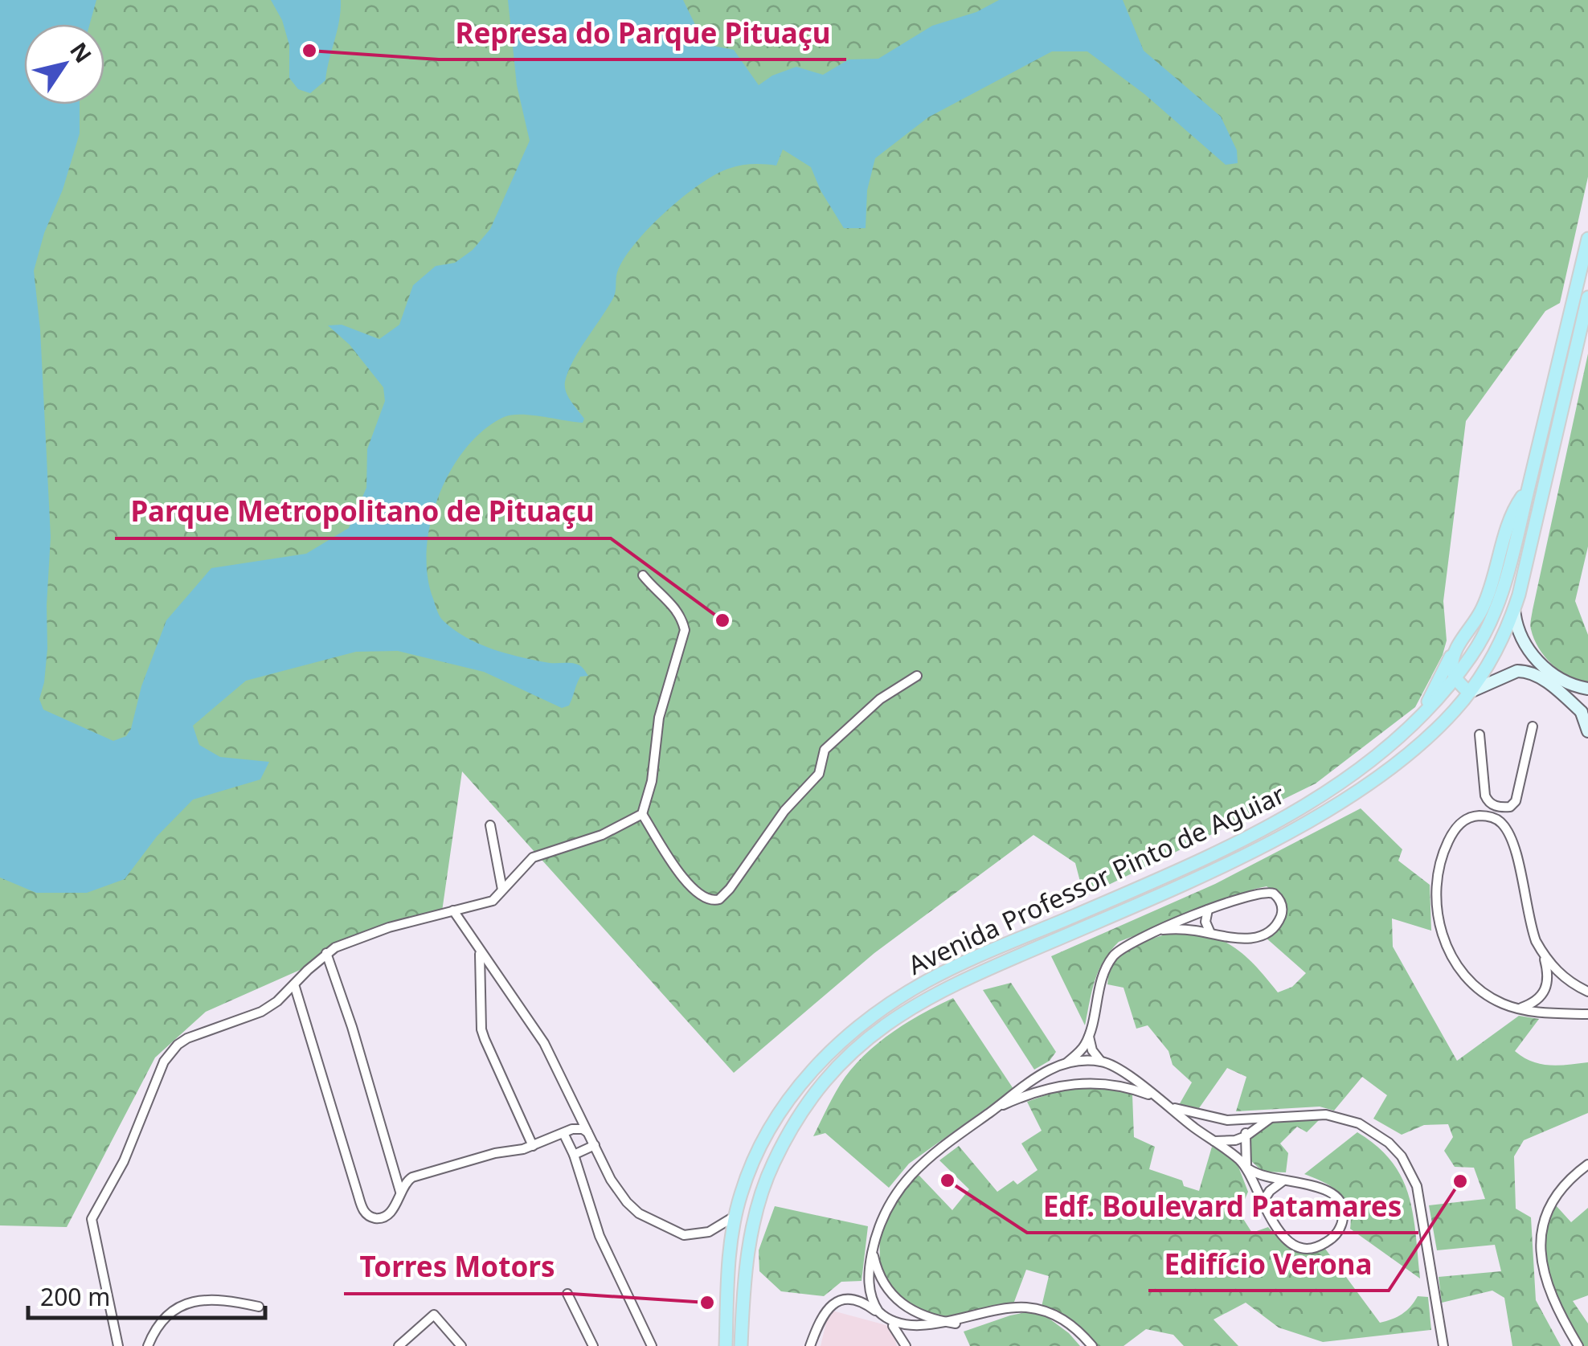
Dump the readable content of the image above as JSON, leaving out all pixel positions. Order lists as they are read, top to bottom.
{
  "streets": {
    "main road": ["Avenida Professor Pinto de Aguiar"]
  },
  "places": [
    "Represa do Parque Pituaçu",
    "Parque Metropolitano de Pituaçu",
    "Edf. Boulevard Patamares",
    "Edifício Verona",
    "Torres Motors"
  ],
  "scale_bar": "200 m",
  "north": "top right"
}
